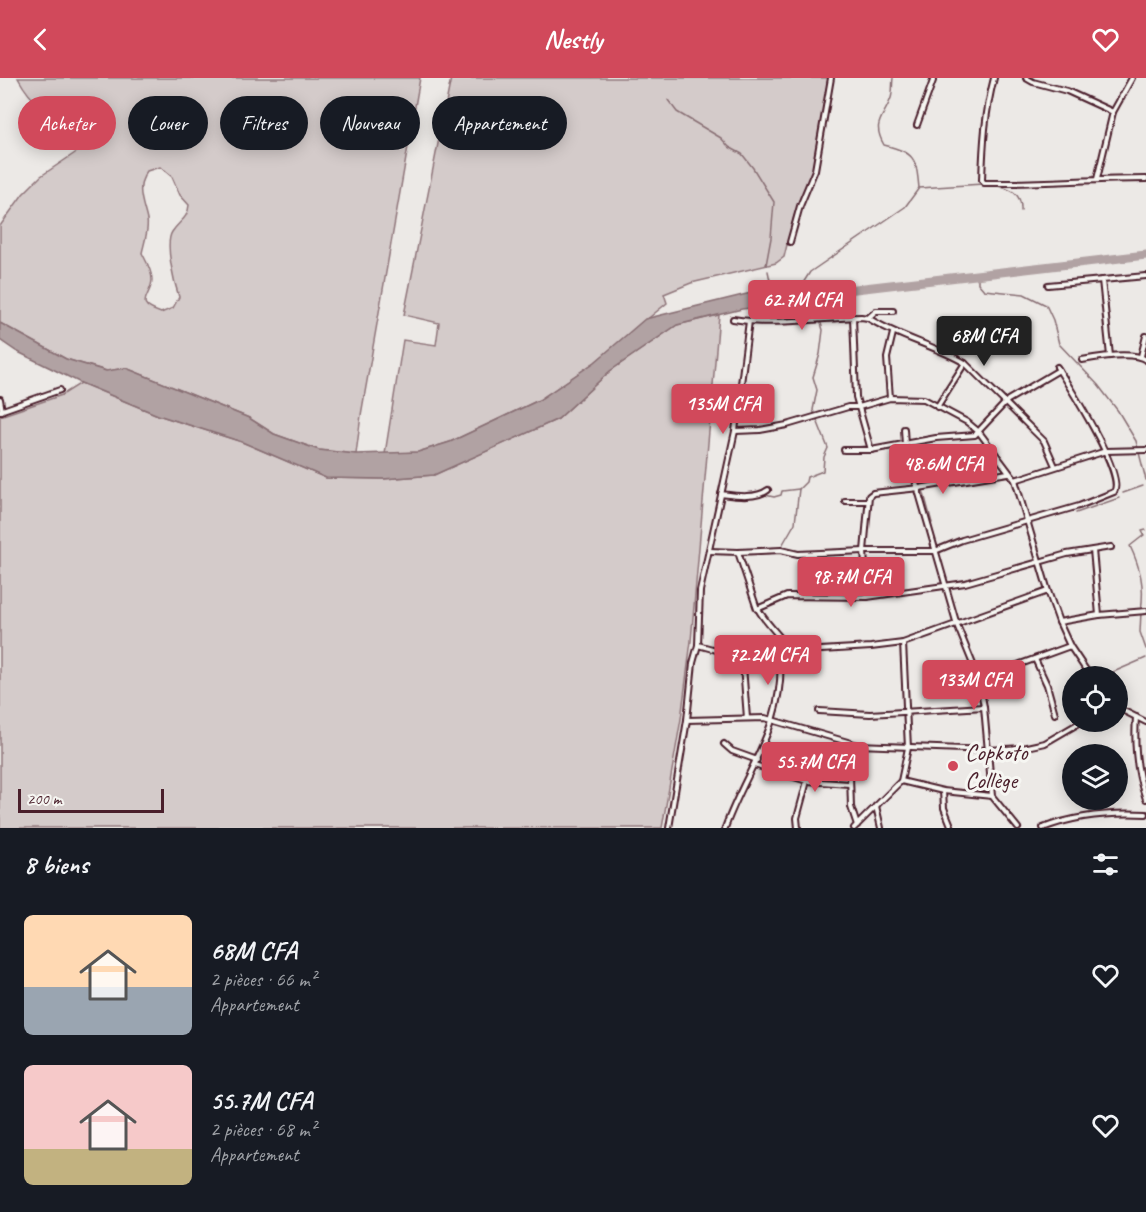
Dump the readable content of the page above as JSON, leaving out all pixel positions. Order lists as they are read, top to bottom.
{
  "places": ["Copkoto Collège"],
  "scale_bar": "200 m",
  "page": {
    "header": "Nestly",
    "chip": [
      "Acheter",
      "Louer",
      "Filtres",
      "Nouveau",
      "Appartement"
    ],
    "price": [
      "62.7M CFA",
      "68M CFA",
      "135M CFA",
      "48.6M CFA",
      "98.7M CFA",
      "72.2M CFA",
      "133M CFA",
      "55.7M CFA"
    ],
    "scale": "200 m",
    "heading": "8 biens",
    "list": [
      {
        "name": "68M CFA",
        "note": "2 pièces · 66 m² · Appartement"
      },
      {
        "name": "55.7M CFA",
        "note": "2 pièces · 68 m² · Appartement"
      }
    ]
  }
}
